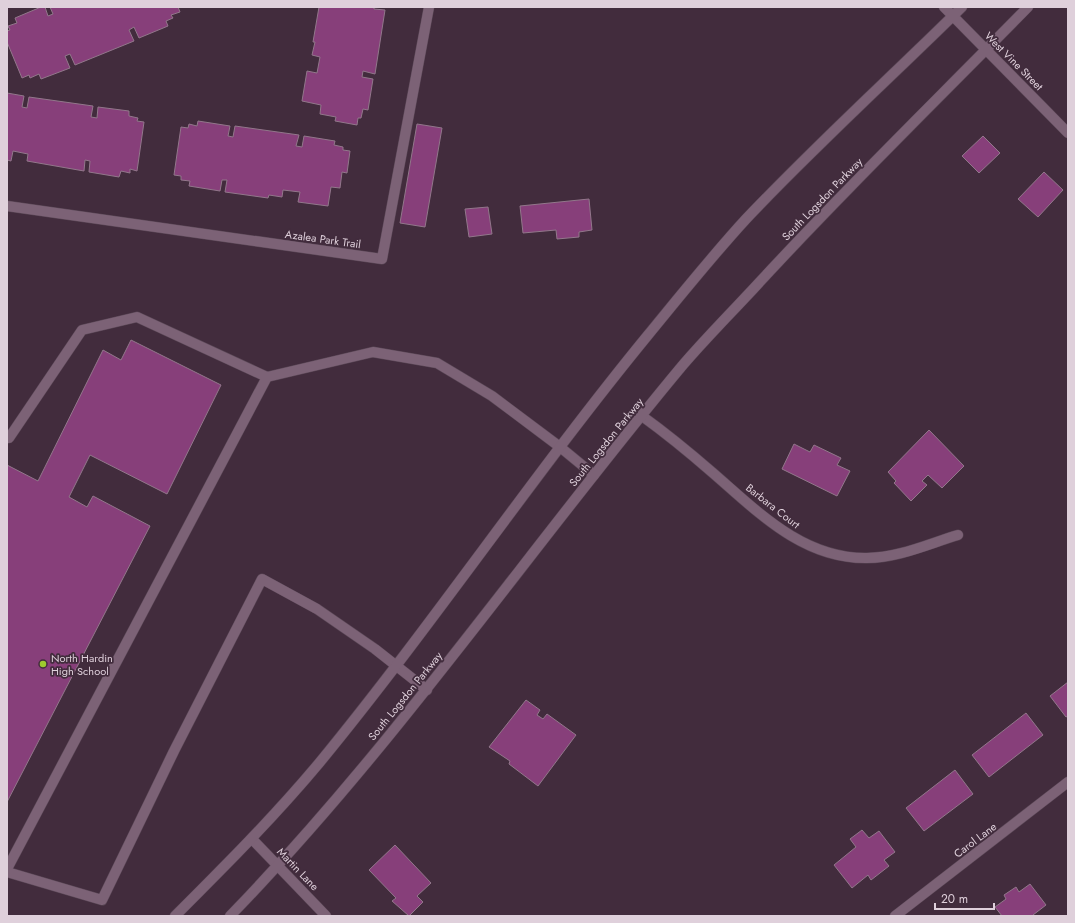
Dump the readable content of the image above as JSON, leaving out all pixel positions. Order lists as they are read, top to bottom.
{
  "streets": {
    "main road": [
      "West Vine Street",
      "South Logsdon Parkway",
      "Azalea Park Trail",
      "Barbara Court",
      "Carol Lane",
      "Martin Lane"
    ]
  },
  "crossings": [
    ["West Vine Street", "South Logsdon Parkway"],
    ["South Logsdon Parkway", "Barbara Court"],
    ["South Logsdon Parkway", "Martin Lane"]
  ],
  "places": ["North Hardin High School"],
  "scale_bar": "20 m"
}
